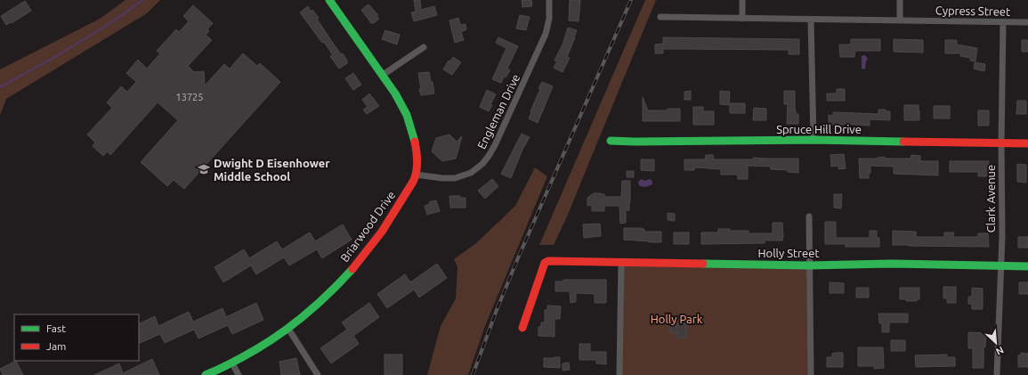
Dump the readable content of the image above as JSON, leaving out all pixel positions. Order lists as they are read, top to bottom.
{
  "streets": {
    "street": [
      "Cypress Street",
      "Engleman Drive",
      "Spruce Hill Drive",
      "Clark Avenue",
      "Briarwood Drive",
      "Holly Street"
    ]
  },
  "crossings": [
    ["Cypress Street", "Clark Avenue"],
    ["Engleman Drive", "Briarwood Drive"],
    ["Spruce Hill Drive", "Clark Avenue"],
    ["Clark Avenue", "Holly Street"]
  ],
  "parks": ["Holly Park"],
  "places": {
    "school or university": ["Dwight D Eisenhower Middle School"]
  },
  "house_numbers": ["13725"],
  "legend": ["Fast", "Jam"],
  "north": "bottom right"
}
